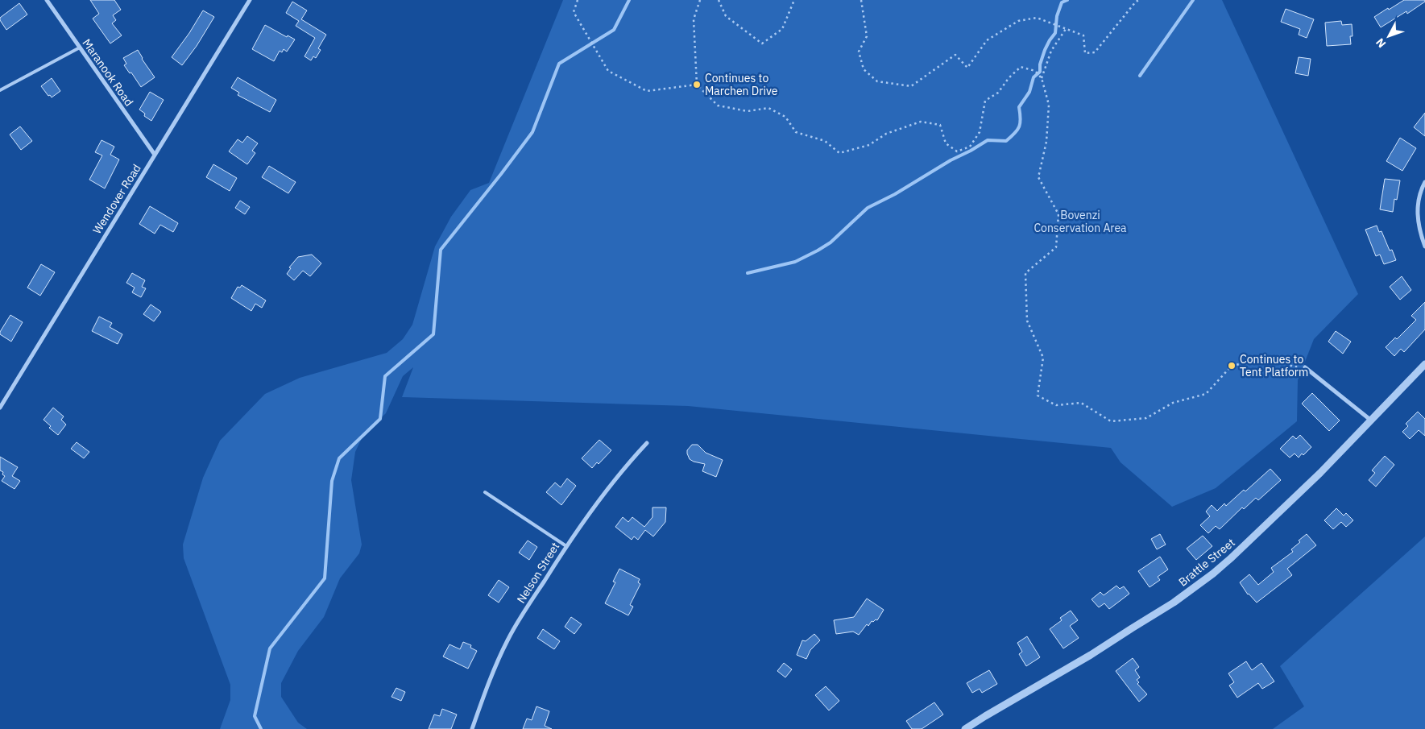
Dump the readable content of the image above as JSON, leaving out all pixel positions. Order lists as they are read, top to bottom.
{
  "streets": {
    "street": [
      "Maranook Road",
      "Wendover Road",
      "Brattle Street",
      "Nelson Street"
    ]
  },
  "crossings": [
    ["Maranook Road", "Wendover Road"]
  ],
  "parks": ["Bovenzi Conservation Area"],
  "places": ["Continues to Marchen Drive", "Continues to Tent Platform"],
  "north": "bottom left"
}
